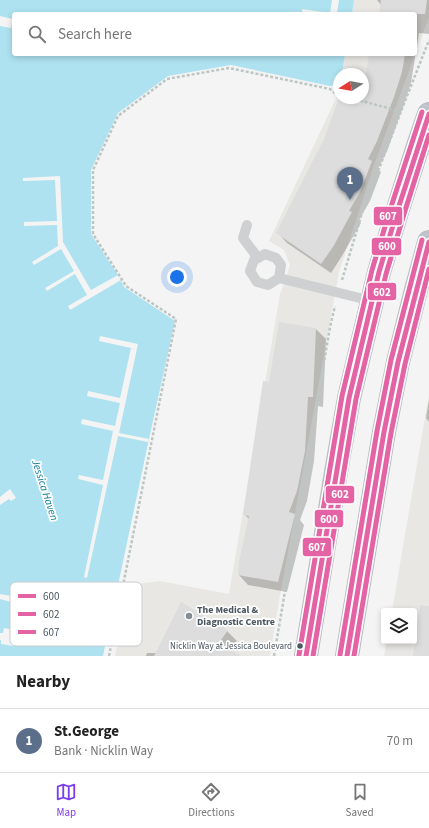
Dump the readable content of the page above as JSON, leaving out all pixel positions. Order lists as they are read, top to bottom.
{
  "water": ["Jessica Haven"],
  "places": ["The Medical & Diagnostic Centre", "Nicklin Way at Jessica Boulevard"],
  "lines": ["transit line 607", "transit line 600", "transit line 602"],
  "legend": ["600", "602", "607"],
  "north": "left",
  "page": {
    "search": "Search here",
    "pins": "1",
    "heading": "Nearby",
    "list": [
      {
        "mark": "1",
        "name": "St.George",
        "note": "Bank · Nicklin Way",
        "value": "70 m"
      }
    ],
    "nav": ["Map", "Directions", "Saved"]
  }
}
